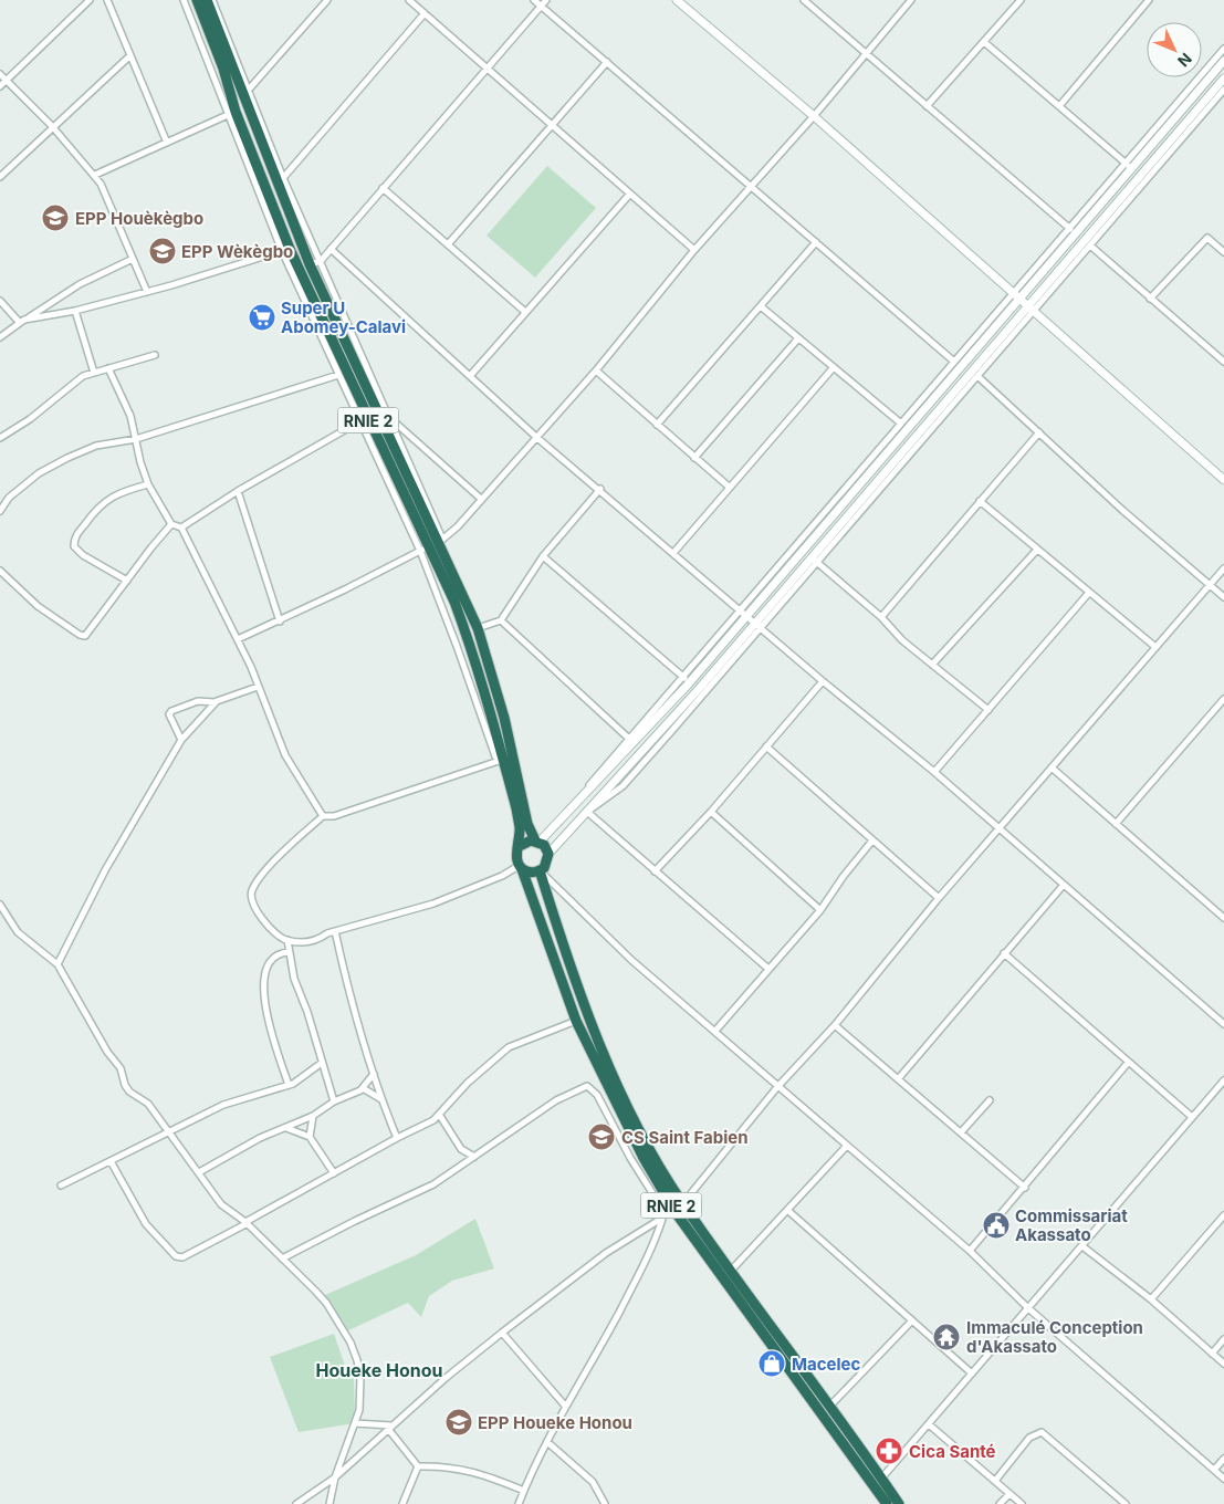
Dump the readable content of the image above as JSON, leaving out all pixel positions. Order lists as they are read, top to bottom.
{
  "streets": {
    "highway": ["RNIE 2"]
  },
  "districts": ["Houeke Honou"],
  "places": {
    "school or university": [
      "EPP Houèkègbo",
      "EPP Wèkègbo",
      "CS Saint Fabien",
      "EPP Houeke Honou"
    ],
    "supermarket": ["Super U Abomey-Calavi"],
    "public building": ["Commissariat Akassato"],
    "temple": ["Immaculé Conception d'Akassato"],
    "shop": ["Macelec"],
    "pharmacy": ["Cica Santé"]
  },
  "north": "bottom right"
}
